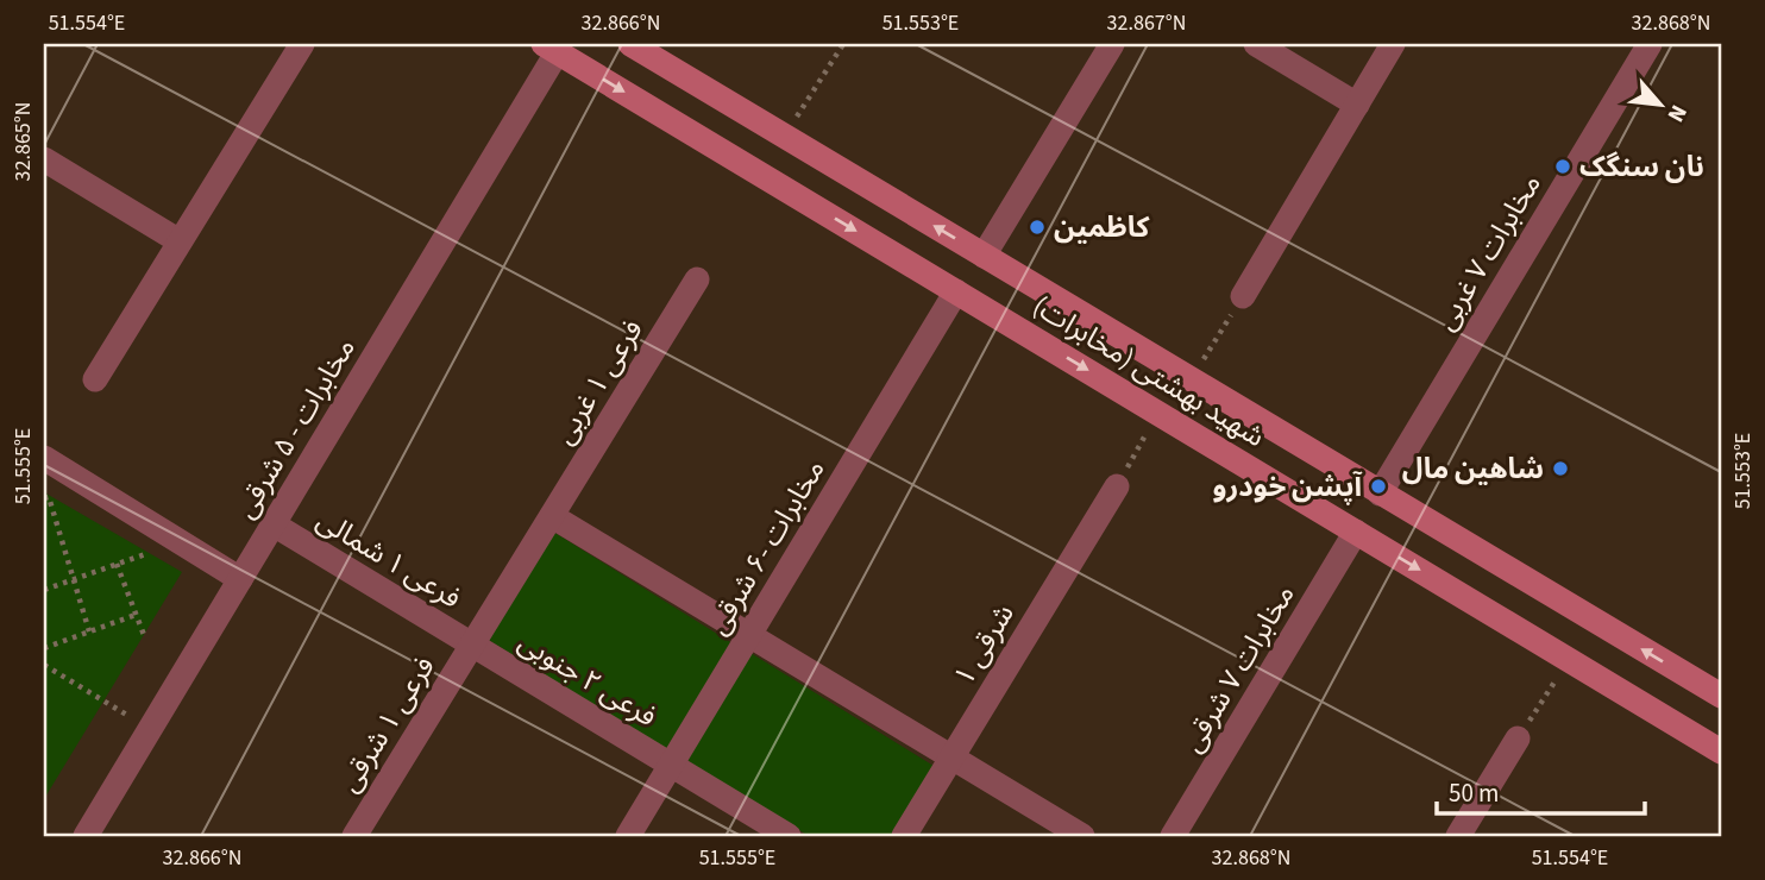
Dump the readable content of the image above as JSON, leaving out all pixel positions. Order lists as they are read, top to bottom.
{
  "streets": {
    "main road": ["شهید بهشتی (مخابرات)"],
    "street": [
      "مخابرات ۷ غربی",
      "فرعی ۱ غربی",
      "مخابرات - ۵ شرقی",
      "مخابرات -۶ شرقی",
      "فرعی ۱ شمالی",
      "شرقی ۱",
      "مخابرات ۷ شرقی",
      "فرعی ۲ جنوبی",
      "فرعی ۱ شرقی"
    ]
  },
  "crossings": [
    ["مخابرات ۷ غربی", "شهید بهشتی (مخابرات)"],
    ["شهید بهشتی (مخابرات)", "مخابرات - ۵ شرقی"],
    ["شهید بهشتی (مخابرات)", "مخابرات -۶ شرقی"],
    ["شهید بهشتی (مخابرات)", "مخابرات ۷ شرقی"],
    ["فرعی ۱ غربی", "فرعی ۱ شمالی"],
    ["فرعی ۱ غربی", "فرعی ۲ جنوبی"],
    ["فرعی ۱ غربی", "فرعی ۱ شرقی"],
    ["مخابرات - ۵ شرقی", "فرعی ۱ شمالی"],
    ["مخابرات -۶ شرقی", "فرعی ۲ جنوبی"],
    ["فرعی ۱ شمالی", "فرعی ۲ جنوبی"],
    ["فرعی ۱ شمالی", "فرعی ۱ شرقی"],
    ["فرعی ۲ جنوبی", "فرعی ۱ شرقی"]
  ],
  "places": [
    "نان سنگک",
    "کاظمین",
    "شاهین مال",
    "آپشن خودرو"
  ],
  "scale_bar": "50 m",
  "north": "bottom right",
  "coordinates": [
    "51.554°E",
    "32.866°N",
    "51.553°E",
    "32.867°N",
    "32.868°N",
    "32.865°N",
    "51.555°E"
  ]
}
